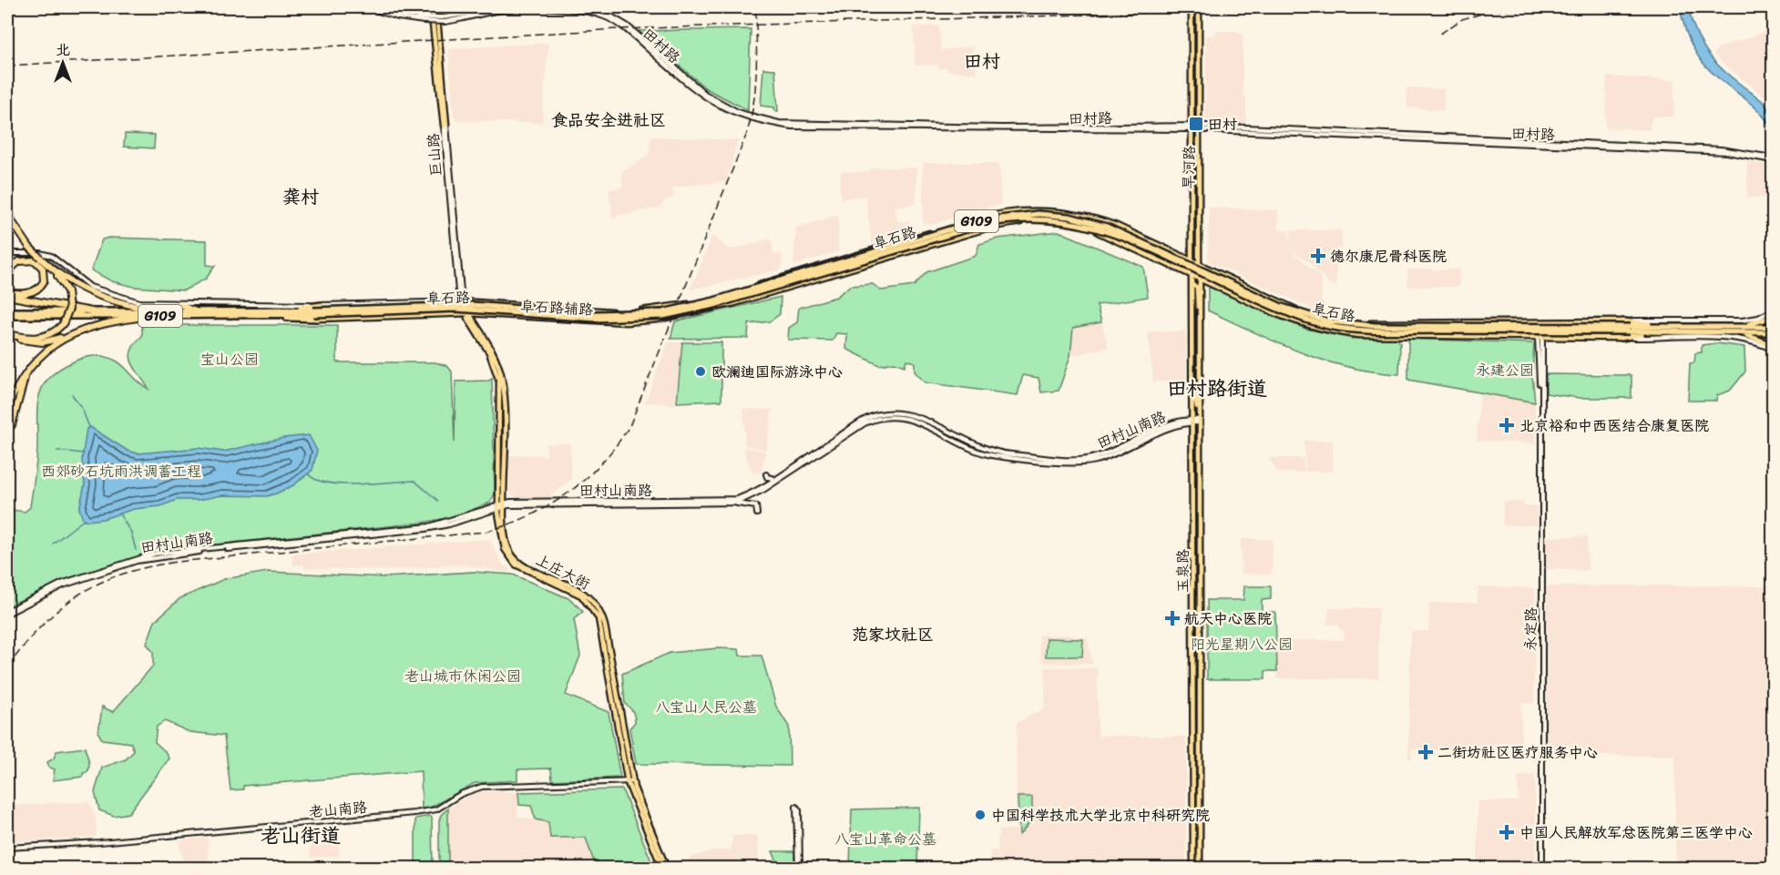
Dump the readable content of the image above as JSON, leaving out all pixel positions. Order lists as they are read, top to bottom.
{
  "streets": {
    "highway": ["G109", "阜石路"],
    "main road": [
      "田村路",
      "巨山路",
      "旱河路",
      "阜石路辅路",
      "田村山南路",
      "玉泉路",
      "上庄大街",
      "永定路",
      "老山南路"
    ]
  },
  "crossings": [
    ["田村路", "旱河路"],
    ["巨山路", "阜石路"],
    ["巨山路", "上庄大街"],
    ["旱河路", "阜石路"],
    ["旱河路", "玉泉路"],
    ["阜石路", "阜石路辅路"],
    ["阜石路", "玉泉路"],
    ["阜石路", "上庄大街"],
    ["阜石路", "永定路"],
    ["阜石路辅路", "上庄大街"],
    ["田村山南路", "玉泉路"],
    ["田村山南路", "上庄大街"],
    ["上庄大街", "老山南路"]
  ],
  "districts": [
    "田村",
    "食品安全进社区",
    "龚村",
    "田村路街道",
    "范家坟社区",
    "老山街道"
  ],
  "parks": [
    "宝山公园",
    "永建公园",
    "西郊砂石坑雨洪调蓄工程",
    "阳光星期八公园",
    "老山城市休闲公园",
    "八宝山人民公墓",
    "八宝山革命公墓"
  ],
  "places": {
    "transit": ["田村"],
    "health": [
      "德尔康尼骨科医院",
      "北京裕和中西医结合康复医院",
      "航天中心医院",
      "二街坊社区医疗服务中心",
      "中国人民解放军总医院第三医学中心"
    ],
    "other": ["欧澜迪国际游泳中心", "中国科学技术大学北京中科研究院"]
  },
  "north": "top"
}
